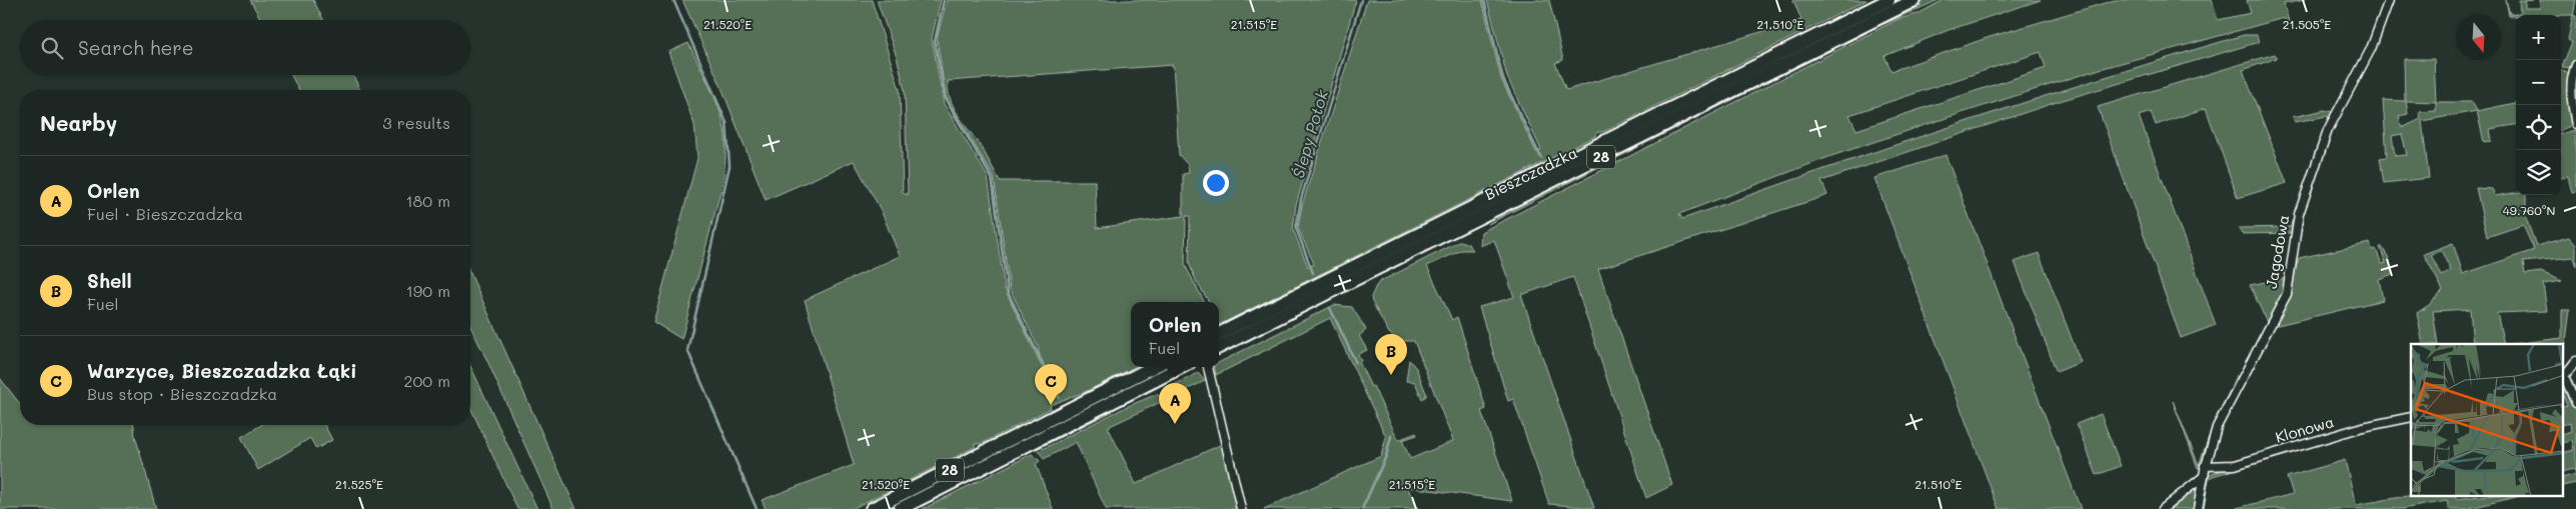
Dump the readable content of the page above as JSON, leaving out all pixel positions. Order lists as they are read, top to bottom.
{
  "streets": {
    "main road": ["28", "Bieszczadzka"],
    "street": ["Jagodowa", "Klonowa"]
  },
  "crossings": [
    ["Jagodowa", "Klonowa"]
  ],
  "water": ["Ślepy Potok"],
  "north": "bottom",
  "page": {
    "map_buttons": ["+", "−"],
    "search": "Search here",
    "heading": ["Nearby", "3 results"],
    "list": [
      {
        "mark": "A",
        "name": "Orlen",
        "note": "Fuel · Bieszczadzka",
        "value": "180 m"
      },
      {
        "mark": "B",
        "name": "Shell",
        "note": "Fuel",
        "value": "190 m"
      },
      {
        "mark": "C",
        "name": "Warzyce, Bieszczadzka Łąki",
        "note": "Bus stop · Bieszczadzka",
        "value": "200 m"
      }
    ],
    "popup": ["Orlen", "Fuel"],
    "pins": ["B", "C", "A"]
  },
  "coordinates": [
    "21.520°E",
    "21.515°E",
    "21.510°E",
    "21.505°E",
    "49.760°N",
    "21.525°E"
  ]
}
